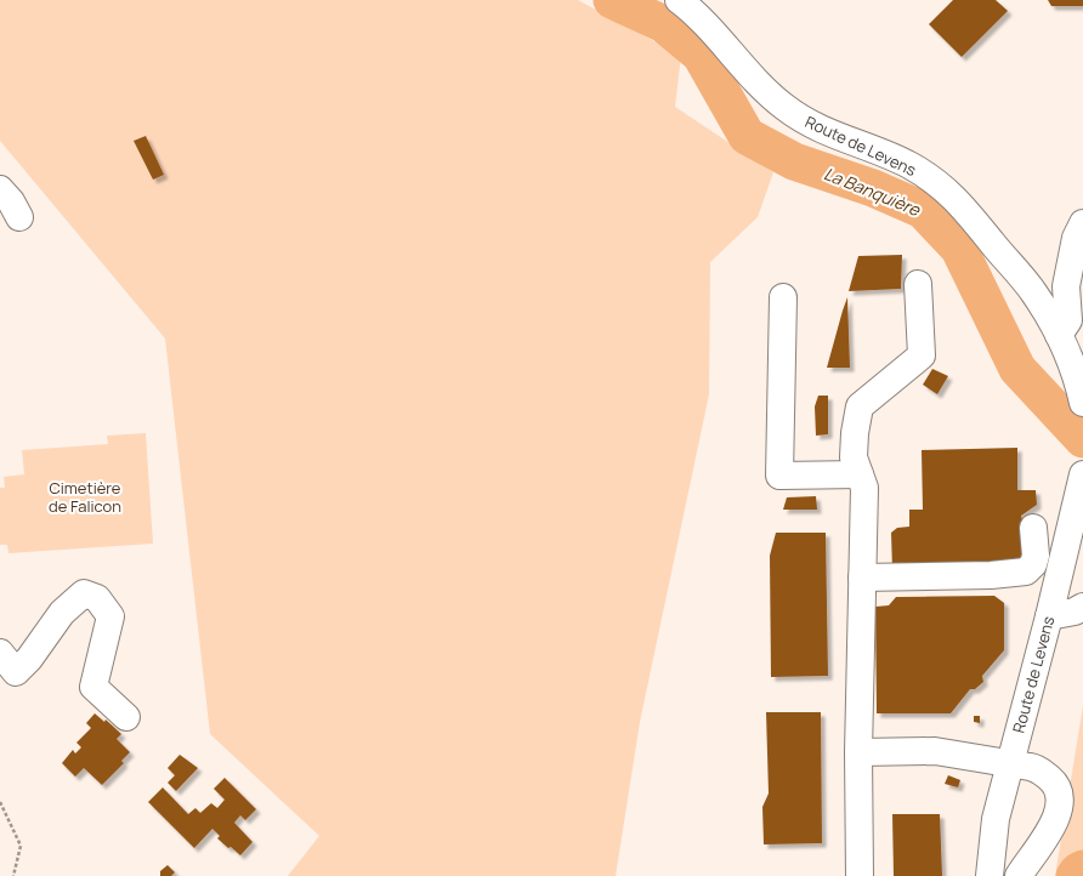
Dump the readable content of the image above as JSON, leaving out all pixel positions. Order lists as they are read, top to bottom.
{
  "streets": {
    "street": ["Route de Levens"]
  },
  "water": ["La Banquière"],
  "parks": ["Cimetière de Falicon"]
}
